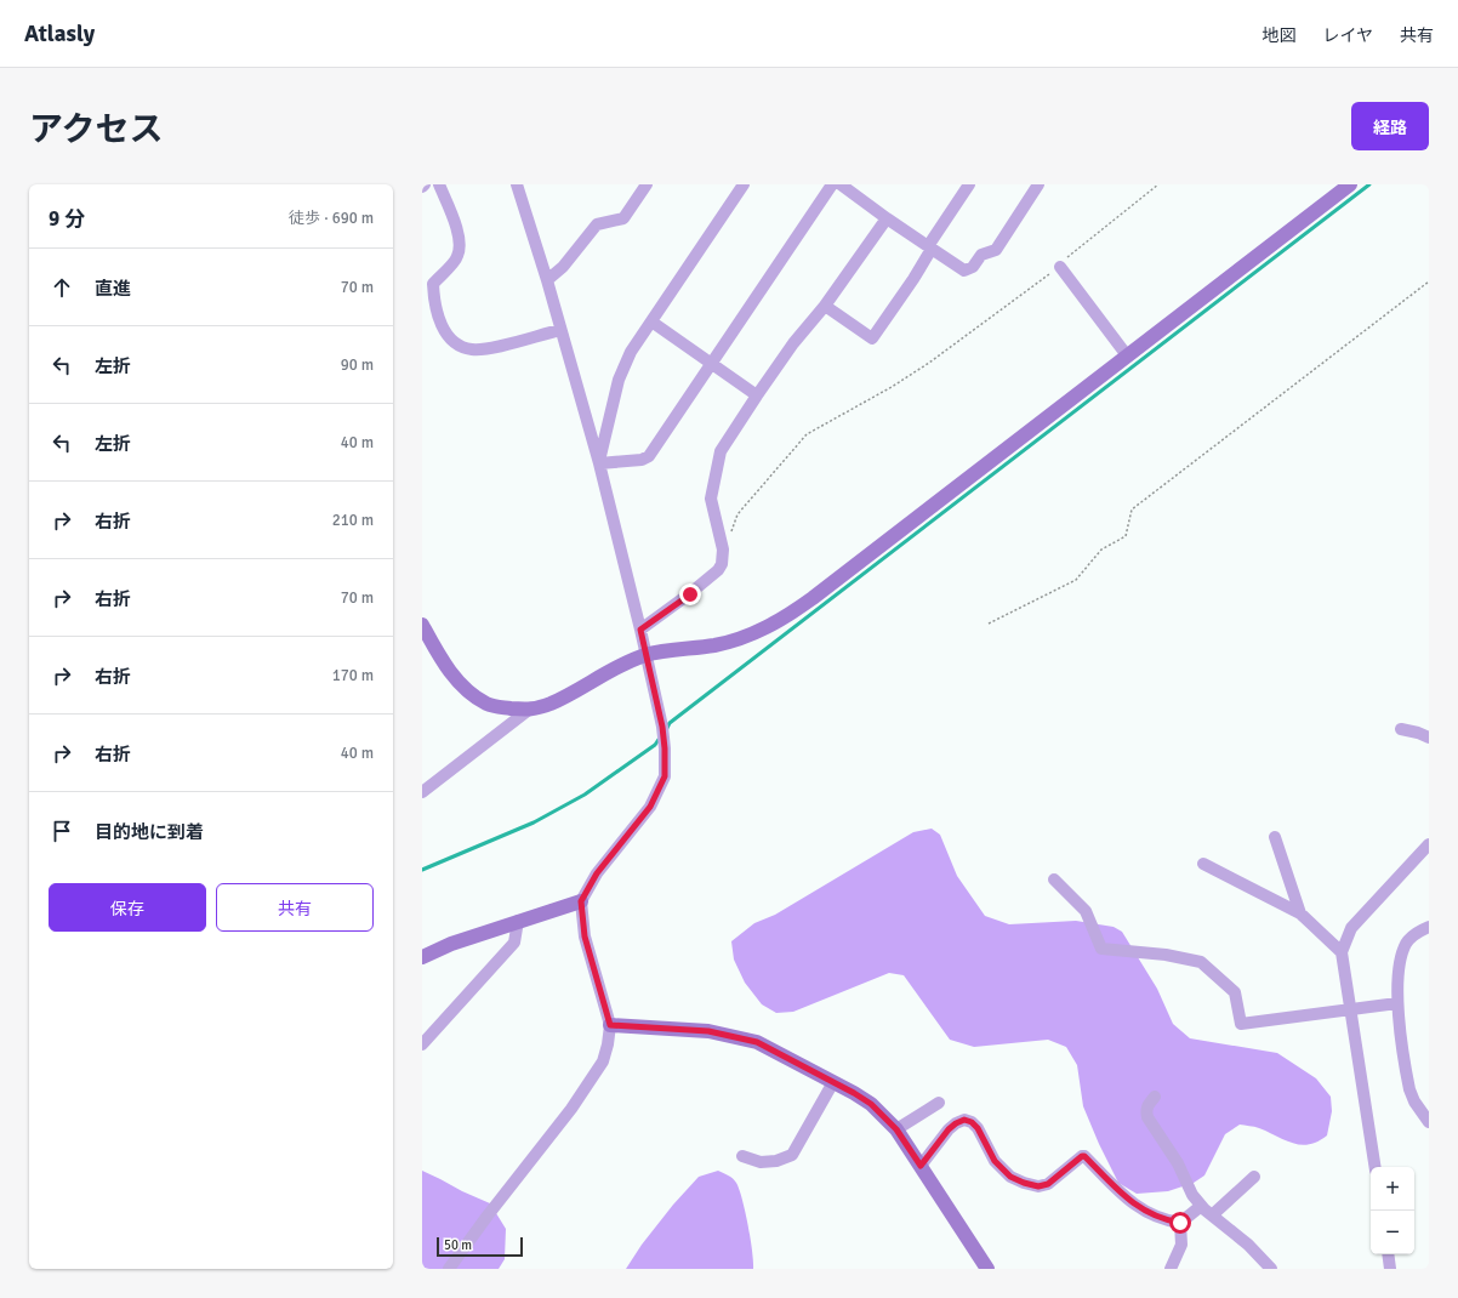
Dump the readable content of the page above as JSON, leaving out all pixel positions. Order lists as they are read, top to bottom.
{
  "scale_bar": "50 m",
  "page": {
    "header": "Atlasly",
    "nav": ["地図", "レイヤ", "共有"],
    "title": "アクセス",
    "buttons": [
      "経路",
      ["保存", "共有"]
    ],
    "heading": ["9 分", "徒歩 · 690 m"],
    "list": [
      ["直進", "70 m"],
      ["左折", "90 m"],
      ["左折", "40 m"],
      ["右折", "210 m"],
      ["右折", "70 m"],
      ["右折", "170 m"],
      ["右折", "40 m"],
      "目的地に到着"
    ],
    "map_buttons": ["+", "−"],
    "scale": "50 m"
  }
}
